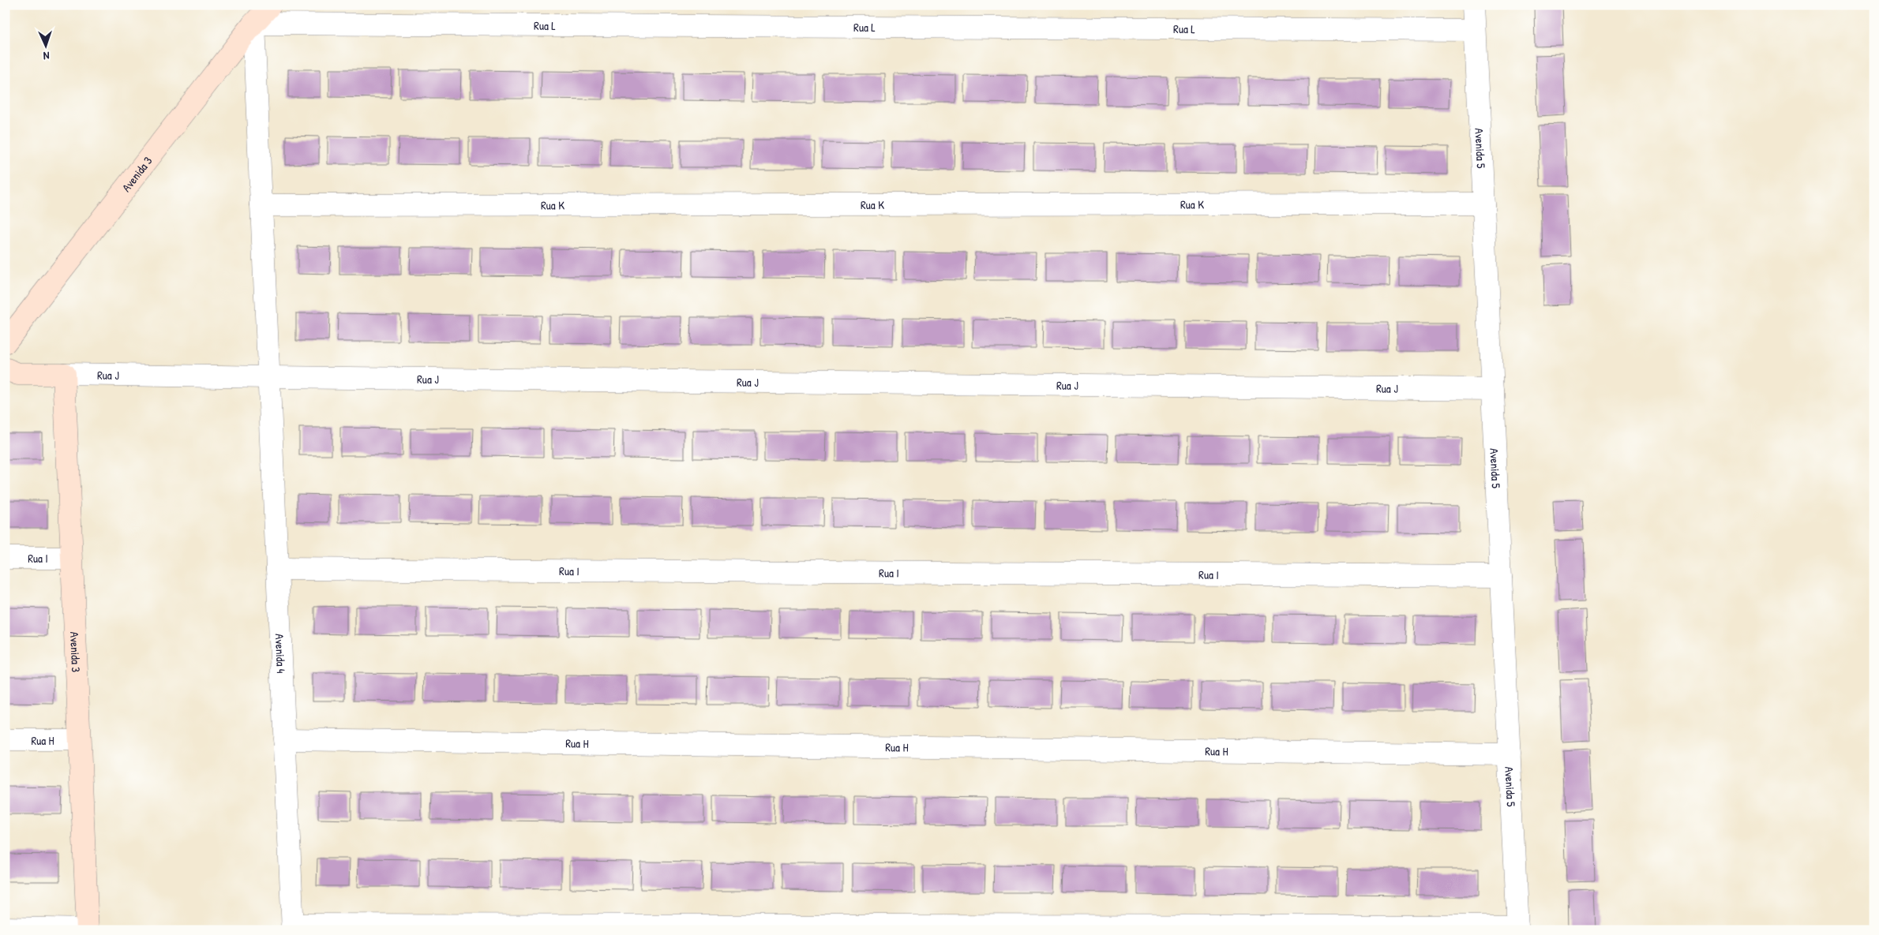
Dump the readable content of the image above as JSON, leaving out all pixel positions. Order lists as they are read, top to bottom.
{
  "streets": {
    "main road": ["Avenida 3", "Rua J"],
    "street": [
      "Rua L",
      "Avenida 5",
      "Rua K",
      "Rua I",
      "Avenida 4",
      "Rua H"
    ]
  },
  "crossings": [
    ["Rua L", "Avenida 5"],
    ["Rua L", "Avenida 3"],
    ["Rua L", "Avenida 4"],
    ["Avenida 5", "Rua K"],
    ["Avenida 5", "Rua J"],
    ["Avenida 5", "Rua I"],
    ["Avenida 5", "Rua H"],
    ["Avenida 3", "Rua J"],
    ["Avenida 3", "Rua I"],
    ["Avenida 3", "Avenida 4"],
    ["Avenida 3", "Rua H"],
    ["Rua K", "Avenida 4"],
    ["Rua J", "Avenida 4"],
    ["Rua I", "Avenida 4"],
    ["Avenida 4", "Rua H"]
  ],
  "north": "bottom"
}
